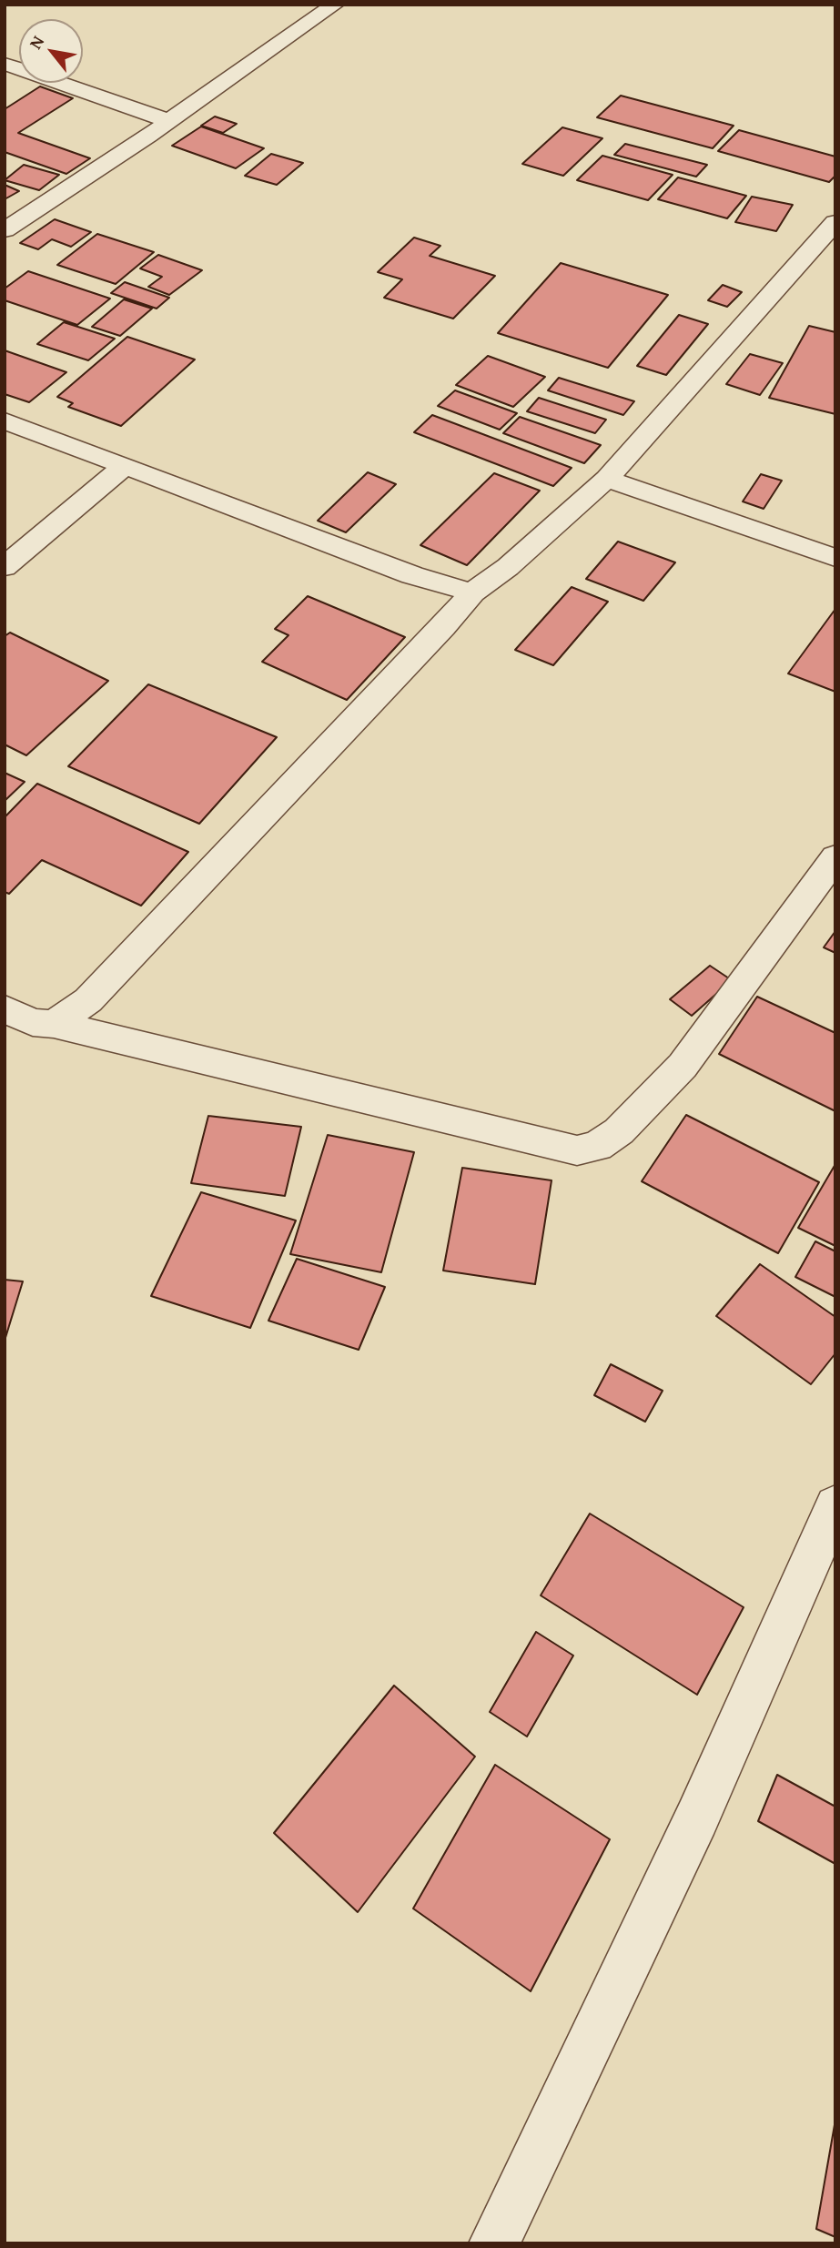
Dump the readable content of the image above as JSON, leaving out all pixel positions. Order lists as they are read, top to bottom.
{
  "north": "top left"
}
